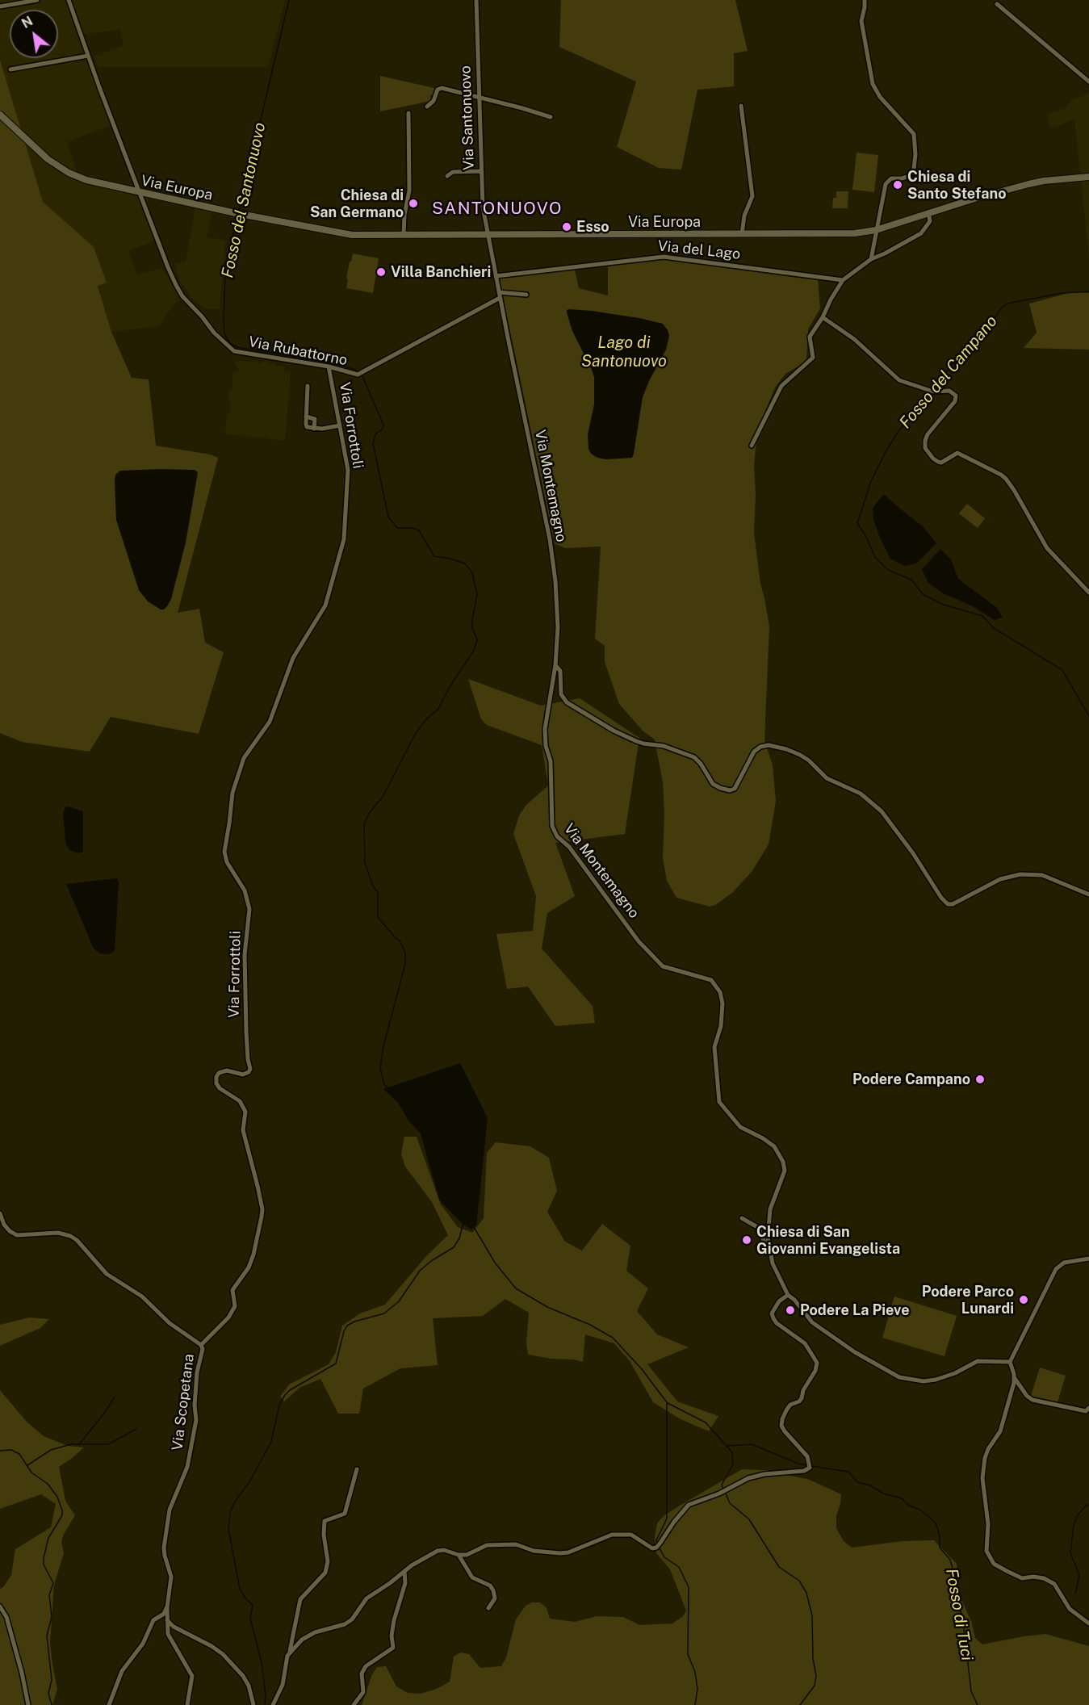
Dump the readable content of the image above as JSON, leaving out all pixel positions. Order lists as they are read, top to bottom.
{
  "streets": {
    "main road": ["Via Europa"],
    "street": [
      "Via Santonuovo",
      "Via del Lago",
      "Via Rubattorno",
      "Via Forrottoli",
      "Via Montemagno",
      "Via Scopetana"
    ]
  },
  "crossings": [
    ["Via Santonuovo", "Via Europa"],
    ["Via Santonuovo", "Via Montemagno"],
    ["Via Europa", "Via Rubattorno"],
    ["Via Europa", "Via Montemagno"],
    ["Via del Lago", "Via Montemagno"],
    ["Via Rubattorno", "Via Forrottoli"],
    ["Via Rubattorno", "Via Montemagno"],
    ["Via Forrottoli", "Via Scopetana"]
  ],
  "districts": ["SANTONUOVO"],
  "water": [
    "Fosso del Santonuovo",
    "Lago di Santonuovo",
    "Fosso del Campano",
    "Fosso di Tuci"
  ],
  "places": [
    "Chiesa di Santo Stefano",
    "Chiesa di San Germano",
    "Esso",
    "Villa Banchieri",
    "Podere Campano",
    "Chiesa di San Giovanni Evangelista",
    "Podere Parco Lunardi",
    "Podere La Pieve"
  ],
  "north": "top left"
}
